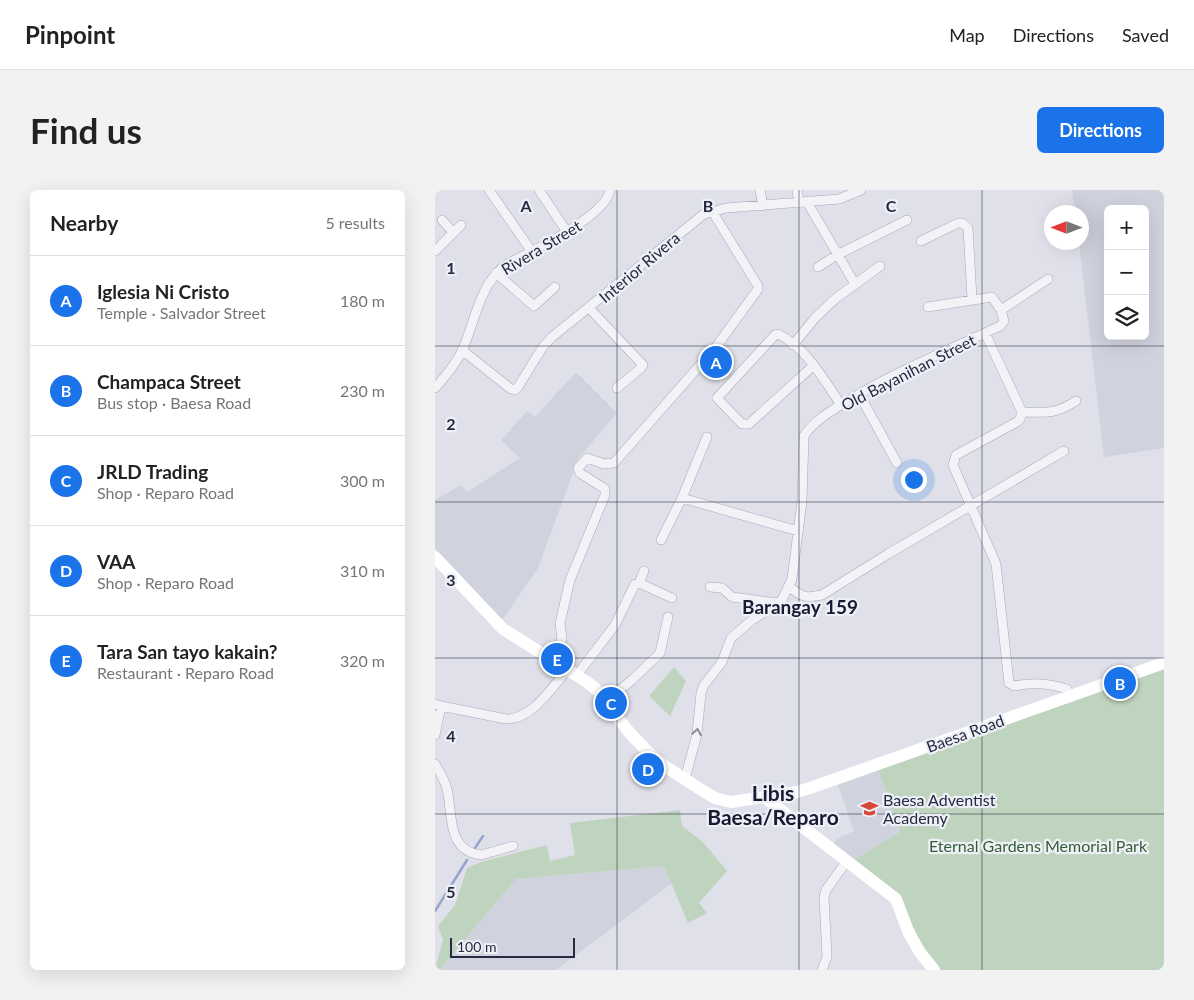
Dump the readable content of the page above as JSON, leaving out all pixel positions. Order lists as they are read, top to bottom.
{
  "streets": {
    "main road": ["Baesa Road"],
    "street": ["Rivera Street", "Interior Rivera", "Old Bayanihan Street"]
  },
  "crossings": [
    ["Rivera Street", "Interior Rivera"],
    ["Old Bayanihan Street", "Baesa Road"]
  ],
  "districts": ["Barangay 159", "Libis Baesa/Reparo"],
  "parks": ["Eternal Gardens Memorial Park"],
  "places": {
    "school or university": ["Baesa Adventist Academy"]
  },
  "scale_bar": "100 m",
  "north": "left",
  "page": {
    "header": "Pinpoint",
    "nav": ["Map", "Directions", "Saved"],
    "buttons": "Directions",
    "title": "Find us",
    "heading": ["Nearby", "5 results"],
    "map_buttons": ["+", "−"],
    "list": [
      {
        "mark": "A",
        "name": "Iglesia Ni Cristo",
        "note": "Temple · Salvador Street",
        "value": "180 m"
      },
      {
        "mark": "B",
        "name": "Champaca Street",
        "note": "Bus stop · Baesa Road",
        "value": "230 m"
      },
      {
        "mark": "C",
        "name": "JRLD Trading",
        "note": "Shop · Reparo Road",
        "value": "300 m"
      },
      {
        "mark": "D",
        "name": "VAA",
        "note": "Shop · Reparo Road",
        "value": "310 m"
      },
      {
        "mark": "E",
        "name": "Tara San tayo kakain?",
        "note": "Restaurant · Reparo Road",
        "value": "320 m"
      }
    ],
    "pins": [
      "A",
      "E",
      "B",
      "C",
      "D"
    ],
    "scale": "100 m"
  },
  "grid": {
    "columns": ["A", "B", "C"],
    "rows": [
      "1",
      "2",
      "3",
      "4",
      "5"
    ]
  }
}
